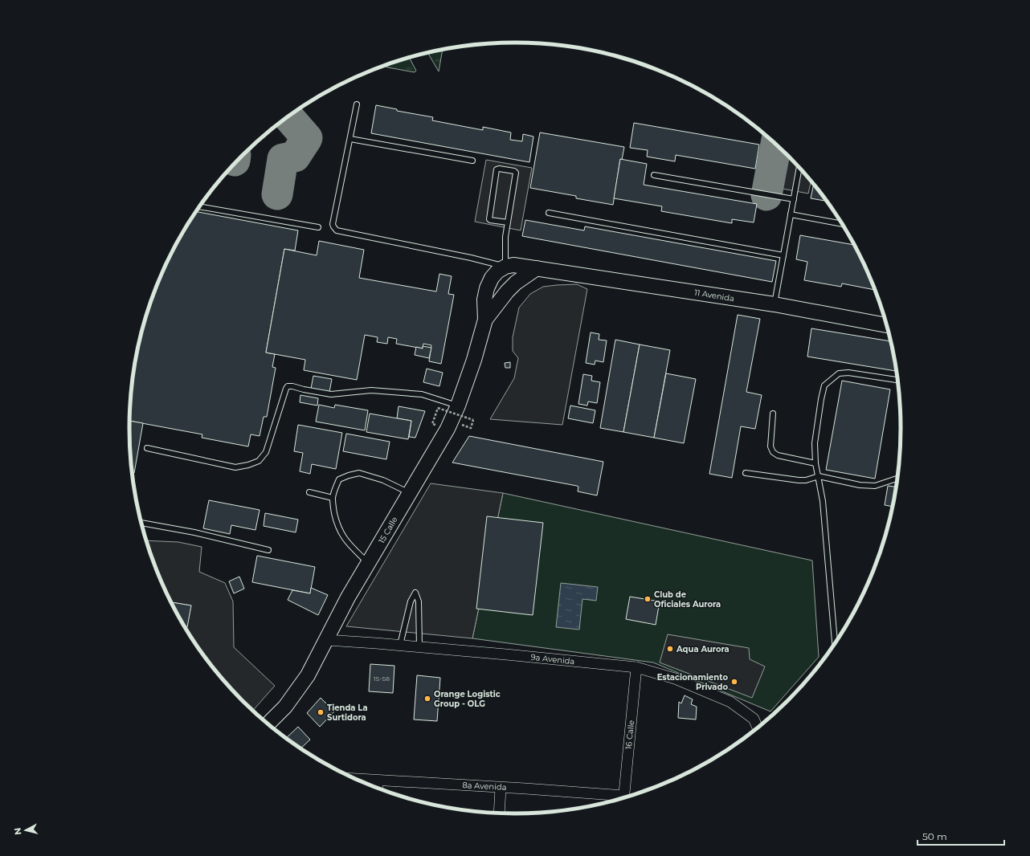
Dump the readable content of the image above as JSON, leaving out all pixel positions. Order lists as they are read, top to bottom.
{
  "streets": {
    "main road": ["11 Avenida", "15 Calle"],
    "street": ["9a Avenida", "16 Calle", "8a Avenida"]
  },
  "crossings": [
    ["15 Calle", "9a Avenida"],
    ["9a Avenida", "16 Calle"]
  ],
  "places": [
    "Club de Oficiales Aurora",
    "Aqua Aurora",
    "Estacionamiento Privado",
    "Orange Logistic Group - OLG",
    "Tienda La Surtidora"
  ],
  "house_numbers": ["15-58"],
  "scale_bar": "50 m",
  "north": "left"
}
